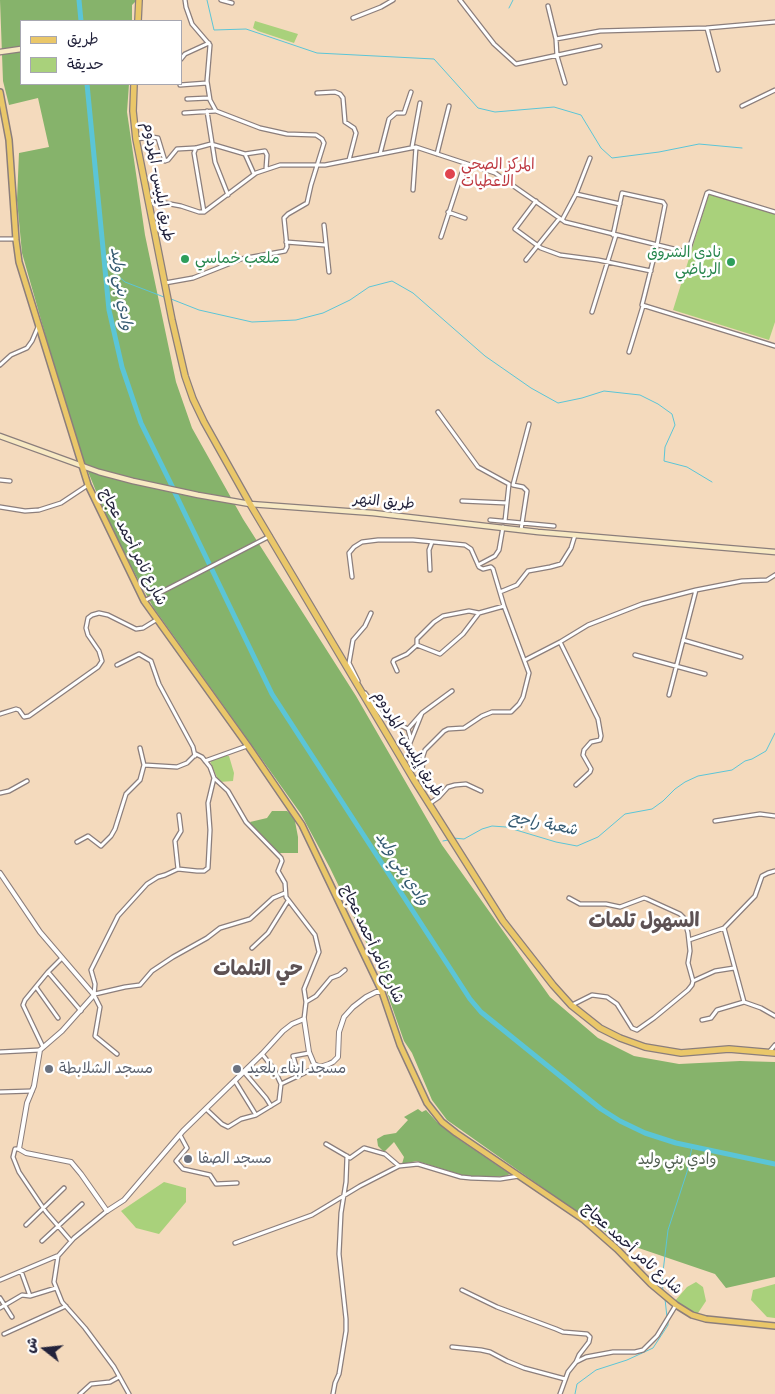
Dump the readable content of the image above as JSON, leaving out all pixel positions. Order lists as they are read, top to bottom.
{
  "streets": {
    "highway": ["طريق ايليس- المردوم", "طريق إيليس- المردوم"],
    "main road": ["طريق النهر", "شارع ثامر أحمد عجاج"]
  },
  "crossings": [
    ["طريق ايليس- المردوم", "طريق إيليس- المردوم"],
    ["طريق النهر", "شارع ثامر أحمد عجاج"],
    ["طريق النهر", "طريق إيليس- المردوم"]
  ],
  "districts": ["السهول تلمات", "حي التلمات"],
  "water": ["وادي بني وليد", "شعبة راجح"],
  "parks": ["وادي بني وليد"],
  "places": [
    "المركز الصحي الاعطيات",
    "ملعب خماسي",
    "نادي الشروق الرياضي",
    "مسجد الشلابطة",
    "مسجد ابناء بلعيد",
    "مسجد الصفا"
  ],
  "legend": ["طريق", "حديقة"],
  "north": "left"
}
